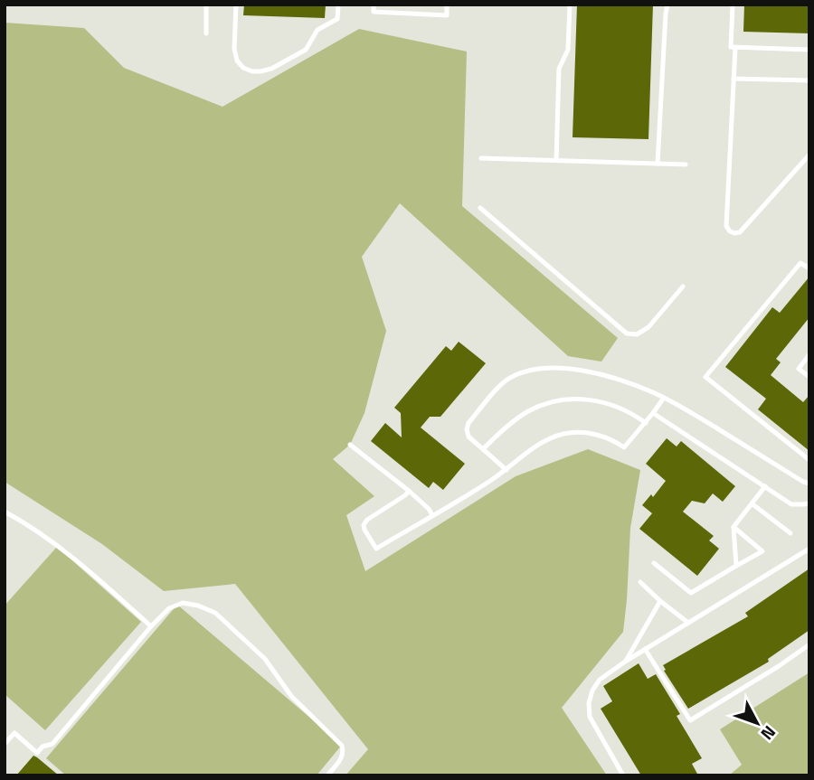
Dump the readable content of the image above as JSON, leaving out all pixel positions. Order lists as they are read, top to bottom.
{
  "north": "bottom right"
}
